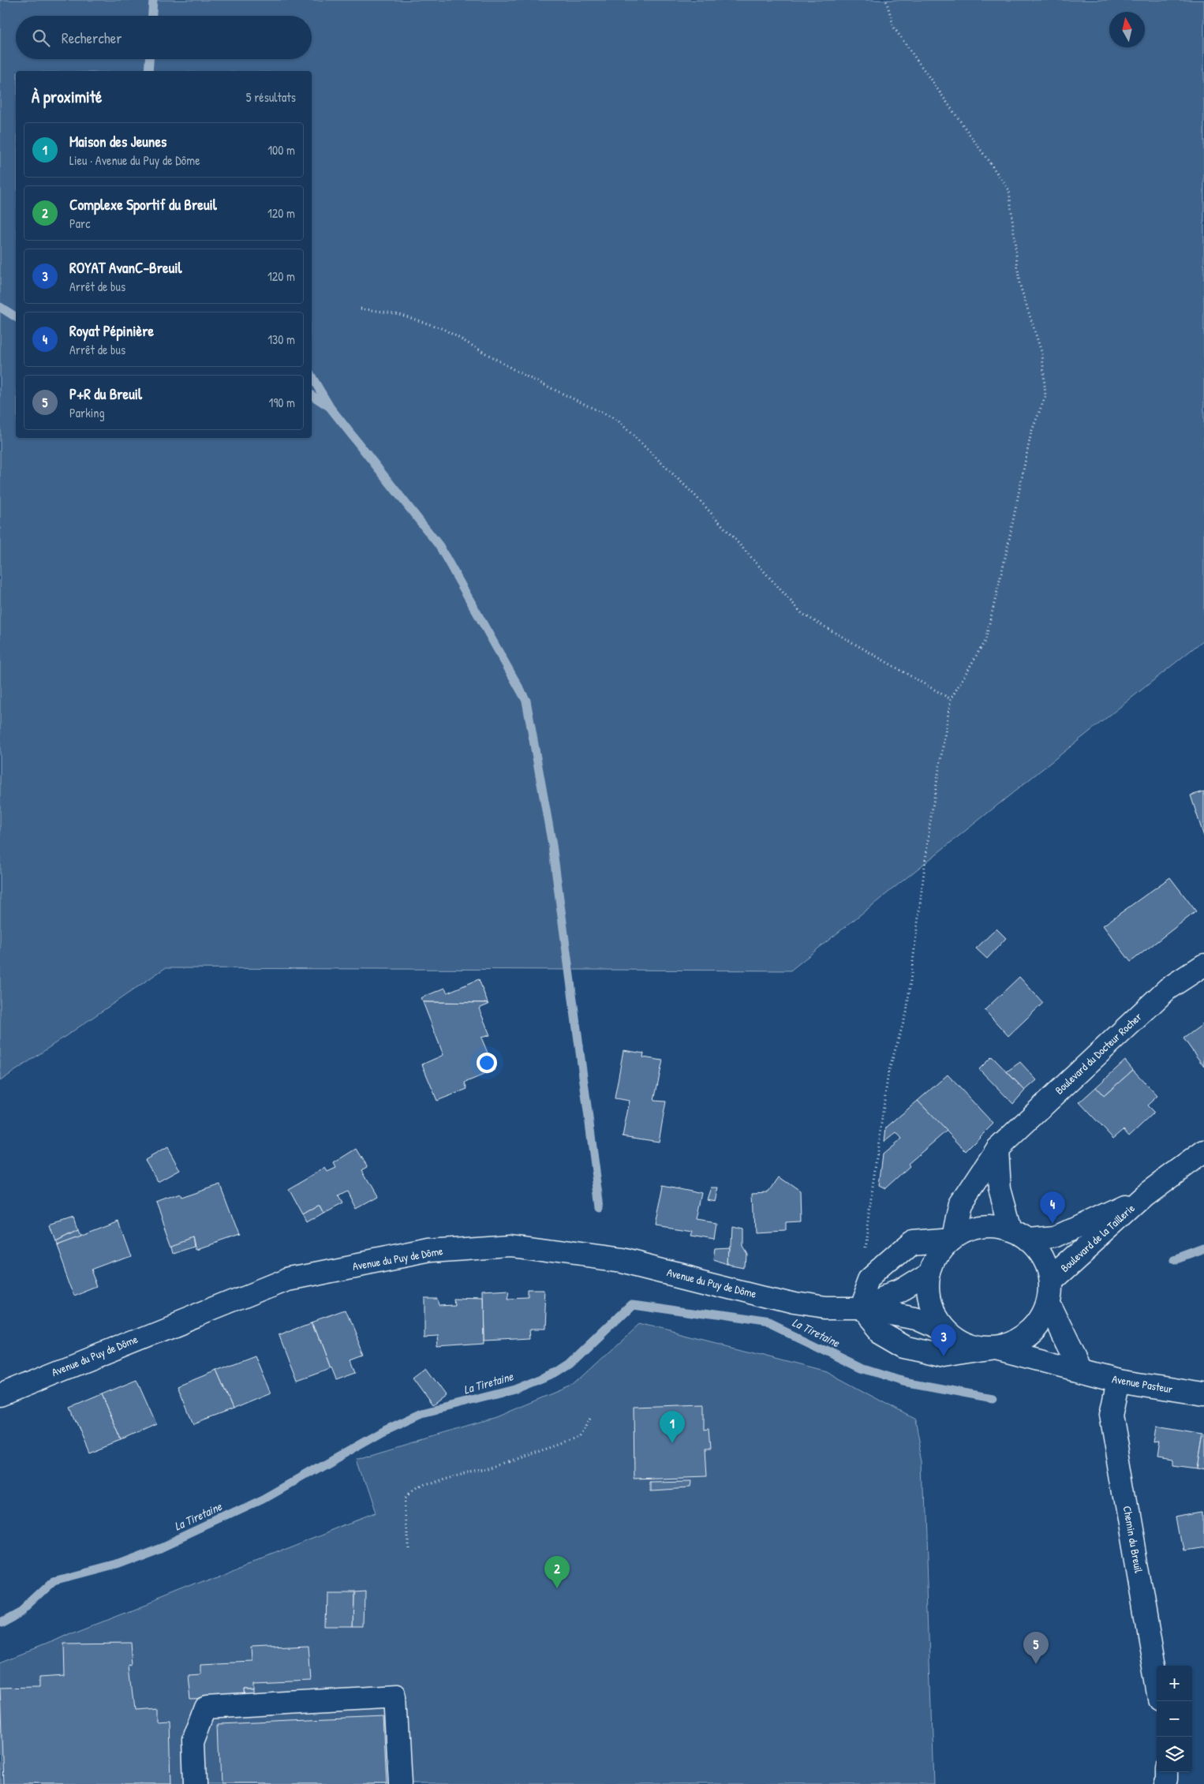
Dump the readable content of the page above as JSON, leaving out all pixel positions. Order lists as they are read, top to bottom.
{
  "streets": {
    "main road": [
      "Boulevard du Docteur Rocher",
      "Boulevard de la Taillerie",
      "Avenue du Puy de Dôme",
      "Avenue Pasteur",
      "Chemin du Breuil"
    ]
  },
  "crossings": [
    ["Boulevard du Docteur Rocher", "Boulevard de la Taillerie"],
    ["Boulevard du Docteur Rocher", "Avenue du Puy de Dôme"],
    ["Boulevard du Docteur Rocher", "Avenue Pasteur"],
    ["Boulevard de la Taillerie", "Avenue du Puy de Dôme"],
    ["Boulevard de la Taillerie", "Avenue Pasteur"],
    ["Avenue du Puy de Dôme", "Avenue Pasteur"],
    ["Avenue Pasteur", "Chemin du Breuil"]
  ],
  "water": ["La Tiretaine"],
  "north": "top",
  "page": {
    "search": "Rechercher",
    "heading": ["À proximité", "5 résultats"],
    "list": [
      {
        "mark": "1",
        "name": "Maison des Jeunes",
        "note": "Lieu · Avenue du Puy de Dôme",
        "value": "100 m"
      },
      {
        "mark": "2",
        "name": "Complexe Sportif du Breuil",
        "note": "Parc",
        "value": "120 m"
      },
      {
        "mark": "3",
        "name": "ROYAT AvanC-Breuil",
        "note": "Arrêt de bus",
        "value": "120 m"
      },
      {
        "mark": "4",
        "name": "Royat Pépinière",
        "note": "Arrêt de bus",
        "value": "130 m"
      },
      {
        "mark": "5",
        "name": "P+R du Breuil",
        "note": "Parking",
        "value": "190 m"
      }
    ],
    "pins": [
      "4",
      "3",
      "1",
      "2",
      "5"
    ],
    "map_buttons": ["+", "−"]
  }
}
